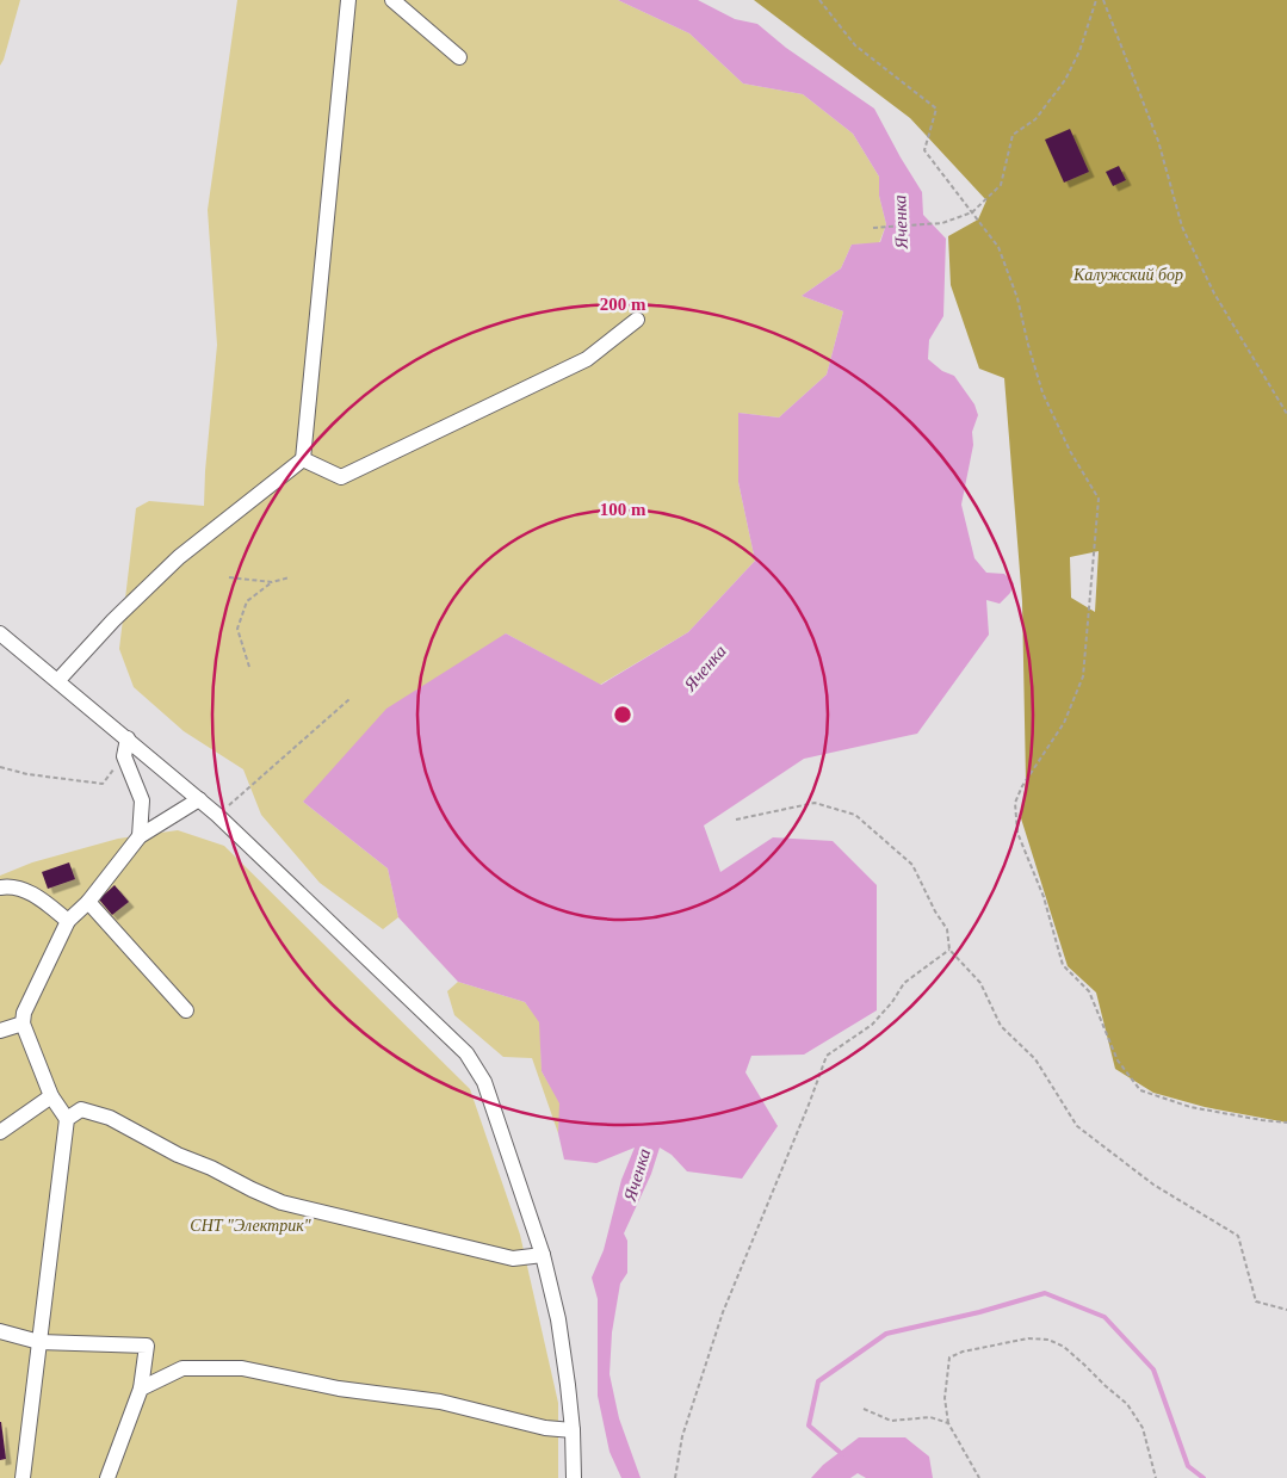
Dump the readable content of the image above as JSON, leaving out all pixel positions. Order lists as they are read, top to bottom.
{
  "water": ["Яченка"],
  "parks": ["Калужский бор", "СНТ \"Электрик\""],
  "rings": ["200 m", "100 m"]
}
